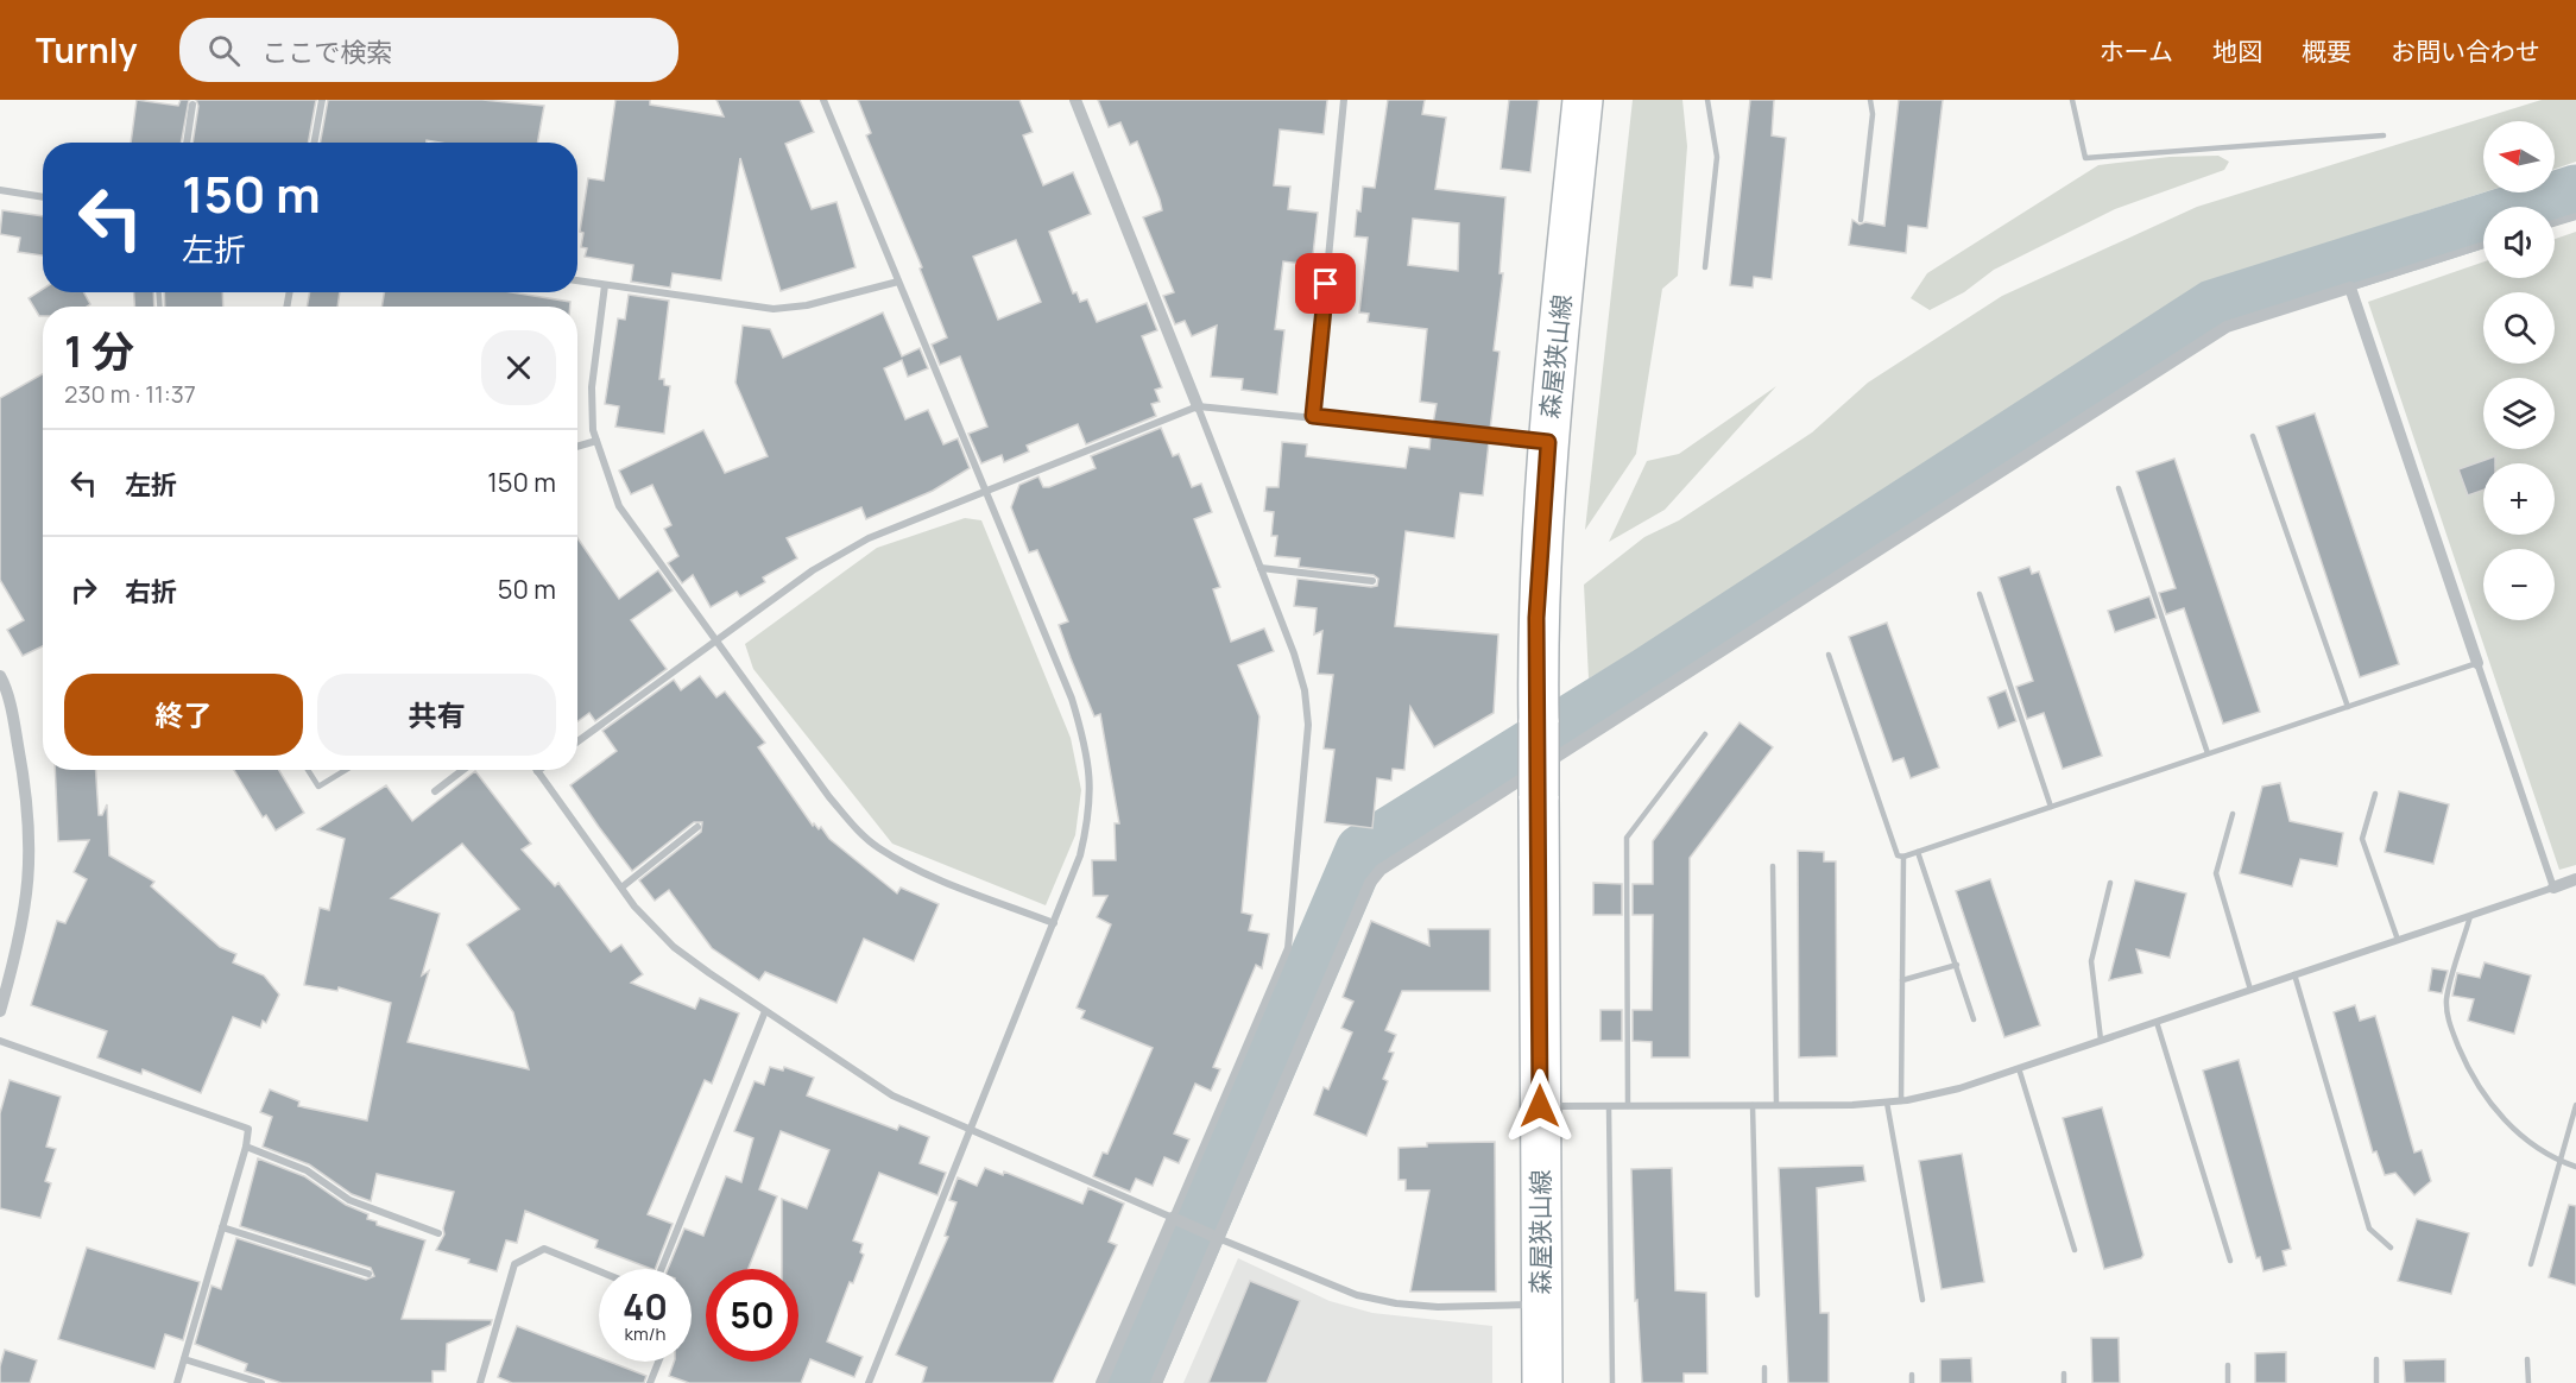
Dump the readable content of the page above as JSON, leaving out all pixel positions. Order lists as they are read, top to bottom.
{
  "streets": {
    "main road": ["森屋狭山線"]
  },
  "north": "left",
  "page": {
    "header": "Turnly",
    "search": "ここで検索",
    "nav": [
      "ホーム",
      "地図",
      "概要",
      "お問い合わせ"
    ],
    "map_buttons": ["+", "−"],
    "turn": ["150 m", "左折"],
    "heading": ["1 分", "230 m · 11:37"],
    "list": [
      {
        "name": "左折",
        "value": "150 m"
      },
      {
        "name": "右折",
        "value": "50 m"
      }
    ],
    "buttons": ["終了", "共有"],
    "speed": "40 km/h",
    "limit": "50"
  }
}
